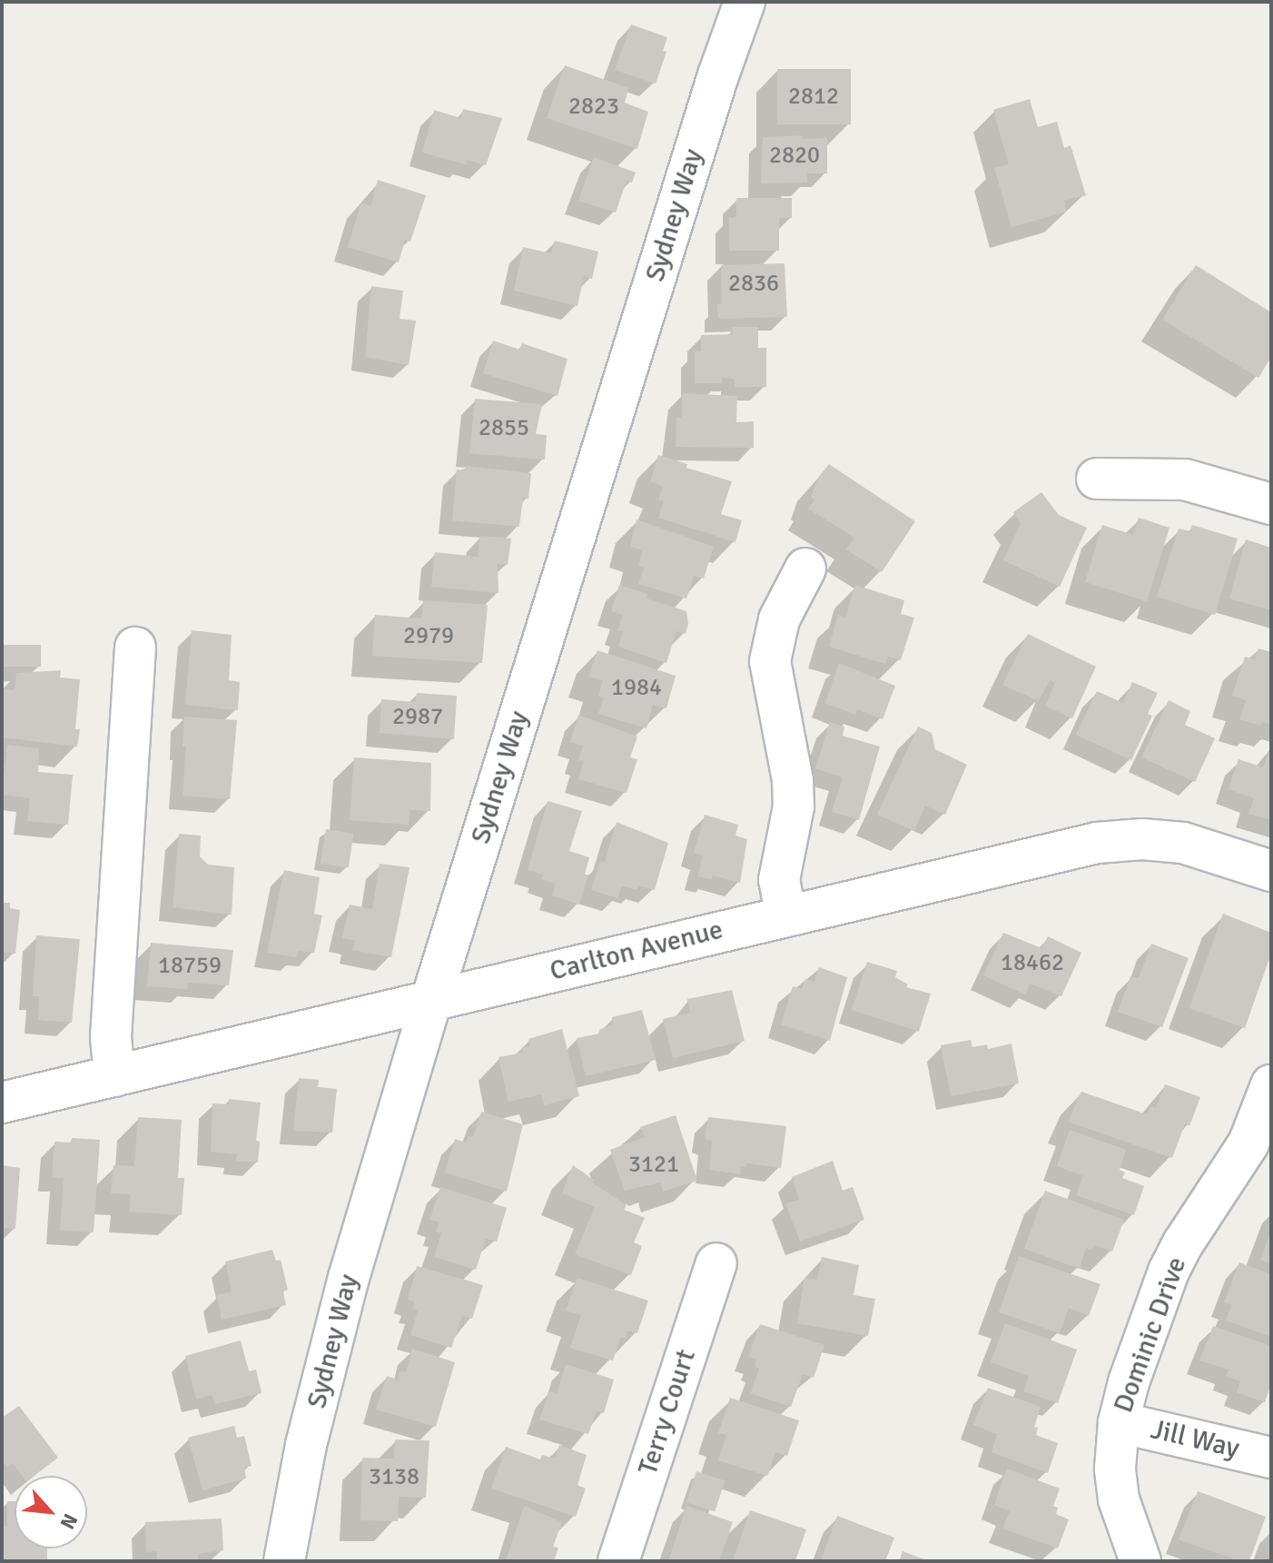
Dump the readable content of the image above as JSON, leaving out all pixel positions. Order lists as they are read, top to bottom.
{
  "streets": {
    "street": [
      "Sydney Way",
      "Carlton Avenue",
      "Dominic Drive",
      "Terry Court",
      "Jill Way"
    ]
  },
  "crossings": [
    ["Sydney Way", "Carlton Avenue"],
    ["Dominic Drive", "Jill Way"]
  ],
  "house_numbers": [
    "2812",
    "2823",
    "2820",
    "2836",
    "2855",
    "2979",
    "1984",
    "2987",
    "18462",
    "18759",
    "3121",
    "3138"
  ],
  "north": "bottom right"
}
